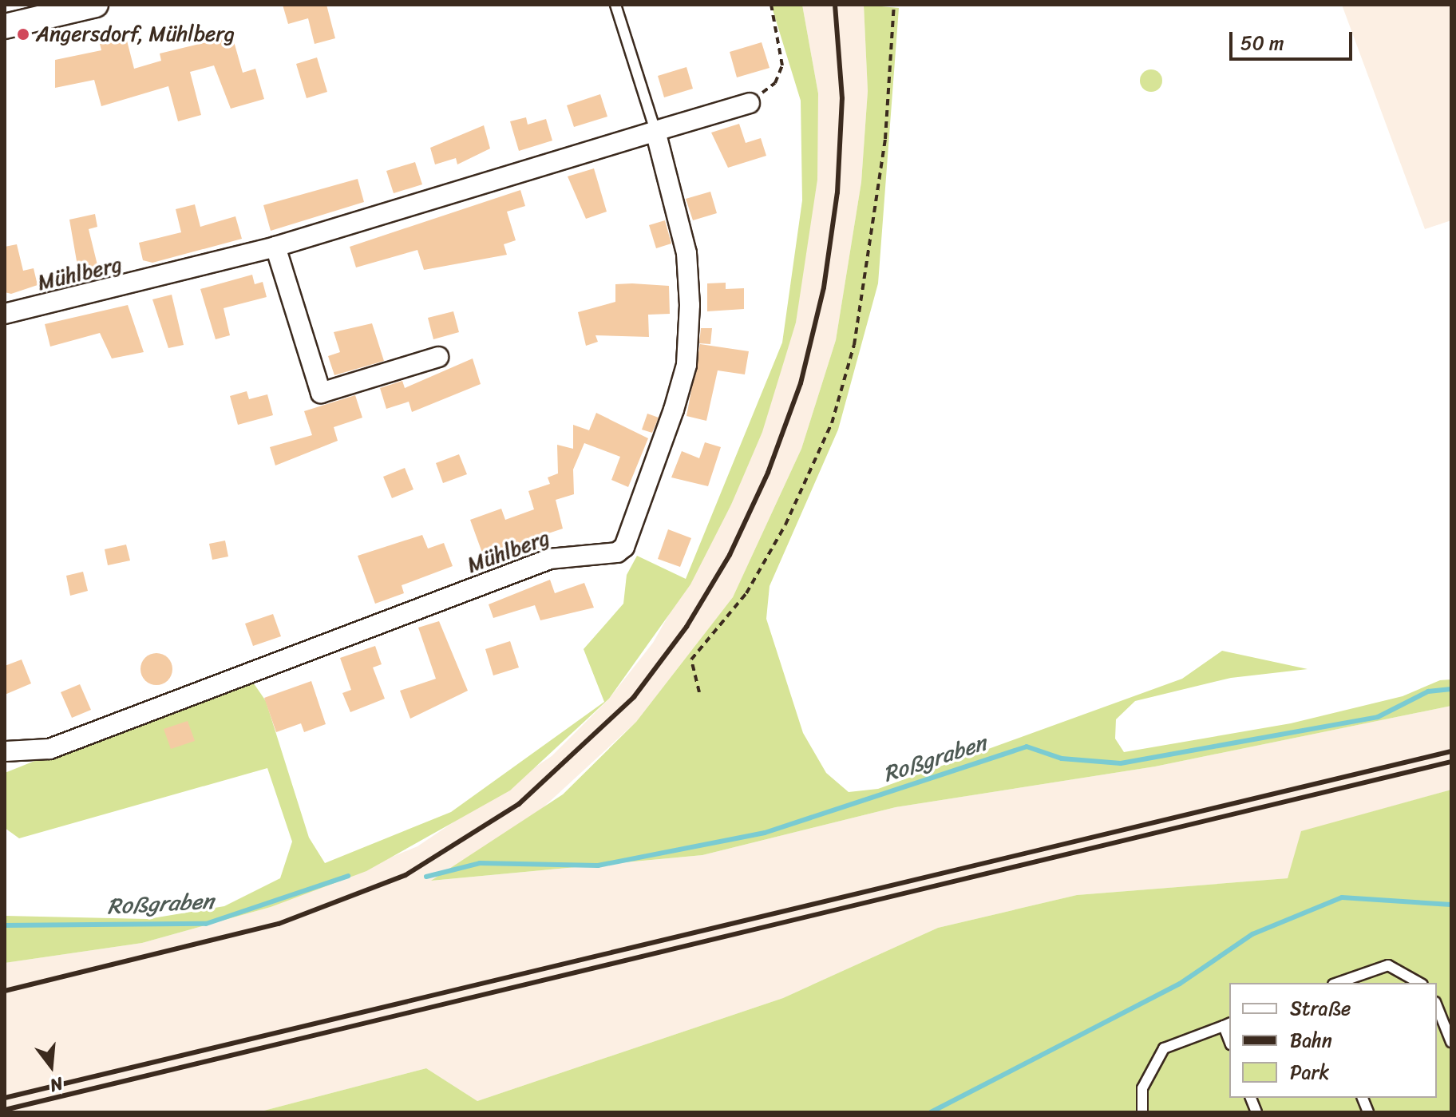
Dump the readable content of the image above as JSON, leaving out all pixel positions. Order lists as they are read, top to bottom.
{
  "streets": {
    "street": ["Mühlberg"]
  },
  "water": ["Roßgraben"],
  "places": ["Angersdorf, Mühlberg"],
  "legend": ["Straße", "Bahn", "Park"],
  "scale_bar": "50 m",
  "north": "bottom"
}
